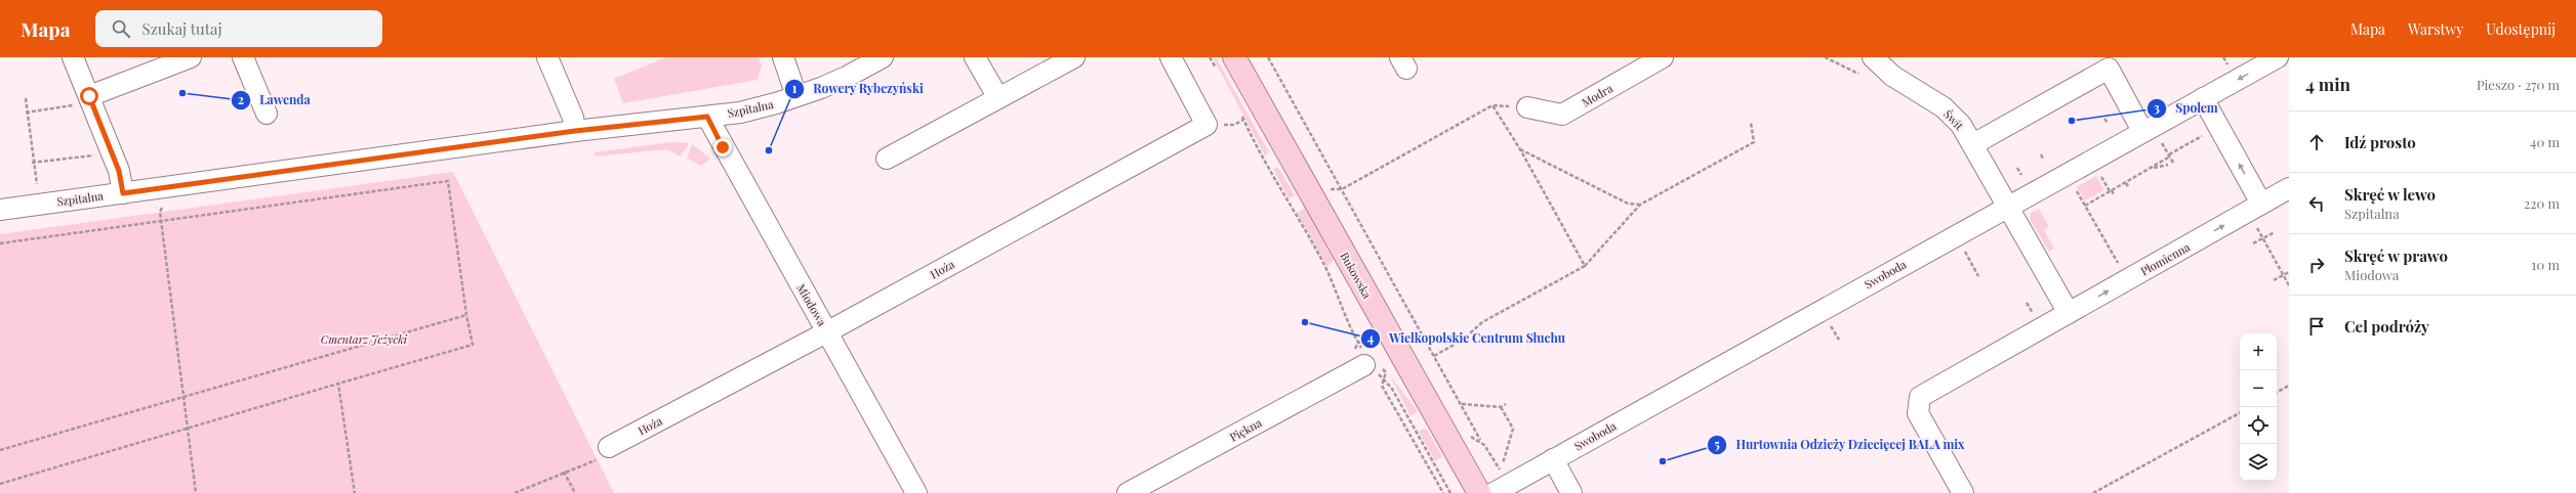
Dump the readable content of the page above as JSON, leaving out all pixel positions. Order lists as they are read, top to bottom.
{
  "streets": {
    "main road": ["Bukowska"],
    "street": [
      "Modra",
      "Szpitalna",
      "Świt",
      "Płomienna",
      "Hoża",
      "Swoboda",
      "Miodowa",
      "Piękna"
    ]
  },
  "crossings": [
    ["Szpitalna", "Miodowa"],
    ["Świt", "Swoboda"],
    ["Hoża", "Miodowa"]
  ],
  "one_way": ["Płomienna"],
  "parks": ["Cmentarz Jeżycki"],
  "places": [
    "Lawenda",
    "Społem",
    "Rowery Rybczyński",
    "Wielkopolskie Centrum Słuchu",
    "Hurtownia Odzieży Dziecięcej BALA mix"
  ],
  "page": {
    "header": "Mapa",
    "search": "Szukaj tutaj",
    "nav": ["Mapa", "Warstwy", "Udostępnij"],
    "heading": ["4 min", "Pieszo · 270 m"],
    "list": [
      ["Idź prosto", "40 m"],
      ["Skręć w lewo", "Szpitalna", "220 m"],
      ["Skręć w prawo", "Miodowa", "10 m"],
      "Cel podróży"
    ],
    "map_buttons": ["+", "−"]
  }
}
